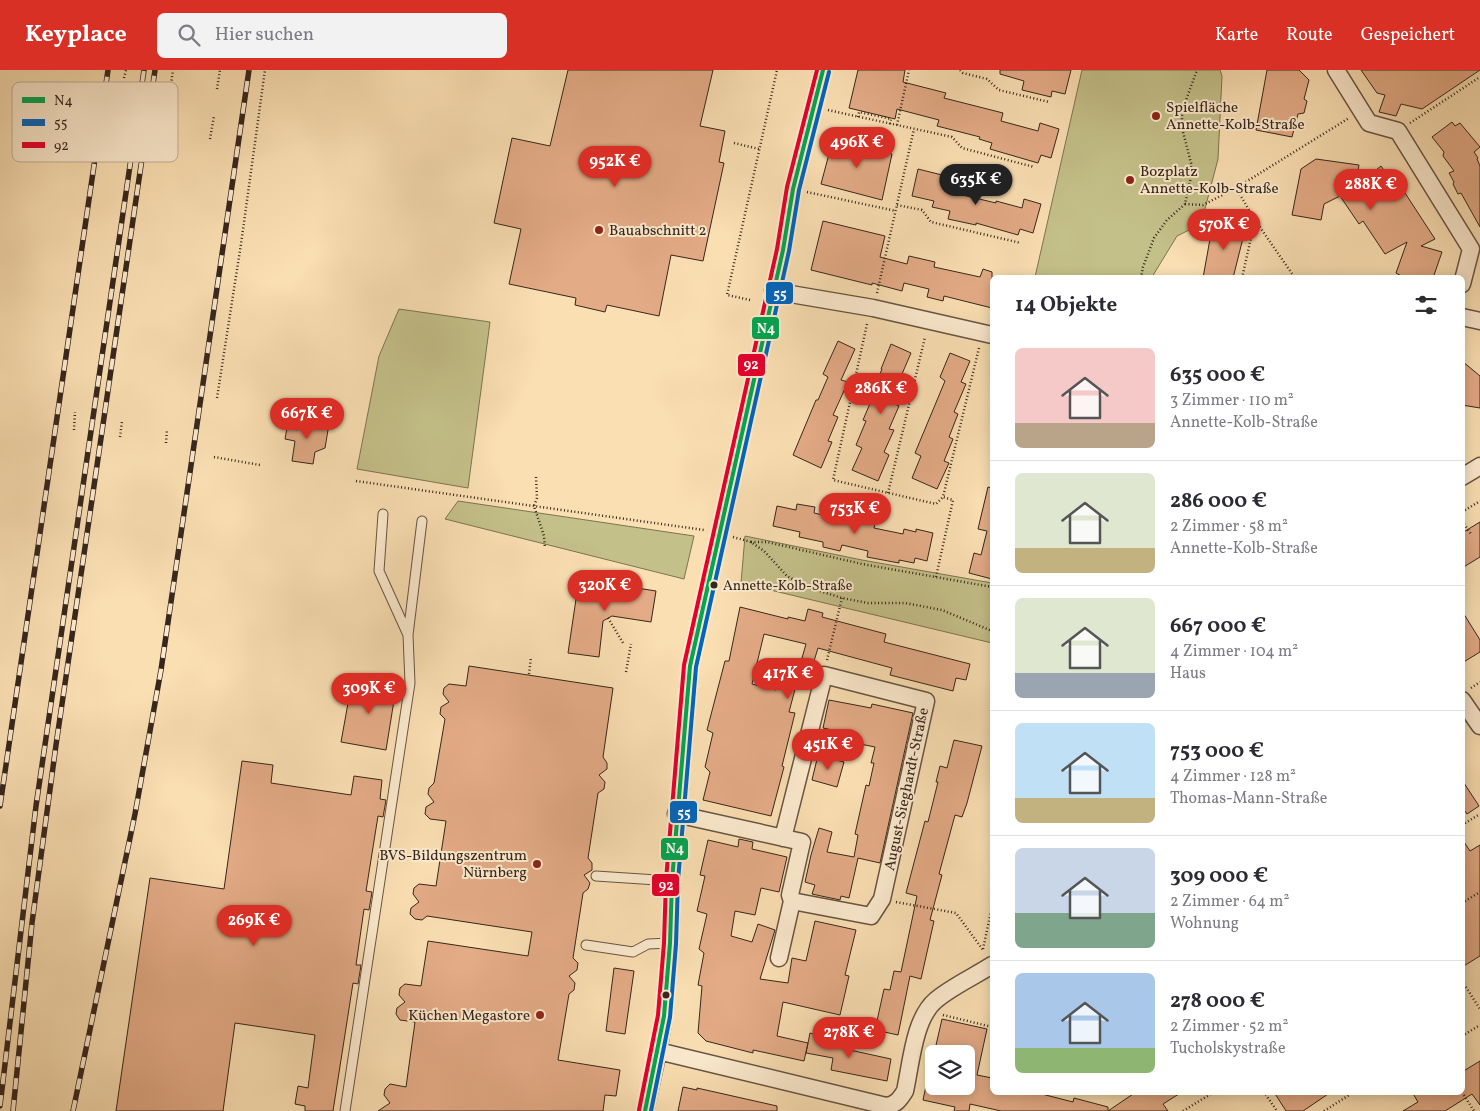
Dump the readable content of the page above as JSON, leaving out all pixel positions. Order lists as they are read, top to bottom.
{
  "streets": {
    "street": ["August-Sieghardt-Straße"]
  },
  "places": [
    "Spielfläche Annette-Kolb-Straße",
    "Bozplatz Annette-Kolb-Straße",
    "Bauabschnitt 2",
    "Annette-Kolb-Straße",
    "BVS-Bildungszentrum Nürnberg",
    "Küchen Megastore"
  ],
  "lines": ["transit line N4", "transit line 92", "transit line 55"],
  "legend": ["N4", "55", "92"],
  "page": {
    "header": "Keyplace",
    "search": "Hier suchen",
    "nav": ["Karte", "Route", "Gespeichert"],
    "price": [
      "496K €",
      "952K €",
      "635K €",
      "288K €",
      "570K €",
      "286K €",
      "667K €",
      "753K €",
      "320K €",
      "417K €",
      "309K €",
      "451K €",
      "269K €",
      "278K €"
    ],
    "heading": "14 Objekte",
    "list": [
      {
        "name": "635 000 €",
        "note": "3 Zimmer · 110 m² · Annette-Kolb-Straße"
      },
      {
        "name": "286 000 €",
        "note": "2 Zimmer · 58 m² · Annette-Kolb-Straße"
      },
      {
        "name": "667 000 €",
        "note": "4 Zimmer · 104 m² · Haus"
      },
      {
        "name": "753 000 €",
        "note": "4 Zimmer · 128 m² · Thomas-Mann-Straße"
      },
      {
        "name": "309 000 €",
        "note": "2 Zimmer · 64 m² · Wohnung"
      },
      {
        "name": "278 000 €",
        "note": "2 Zimmer · 52 m² · Tucholskystraße"
      }
    ]
  }
}
